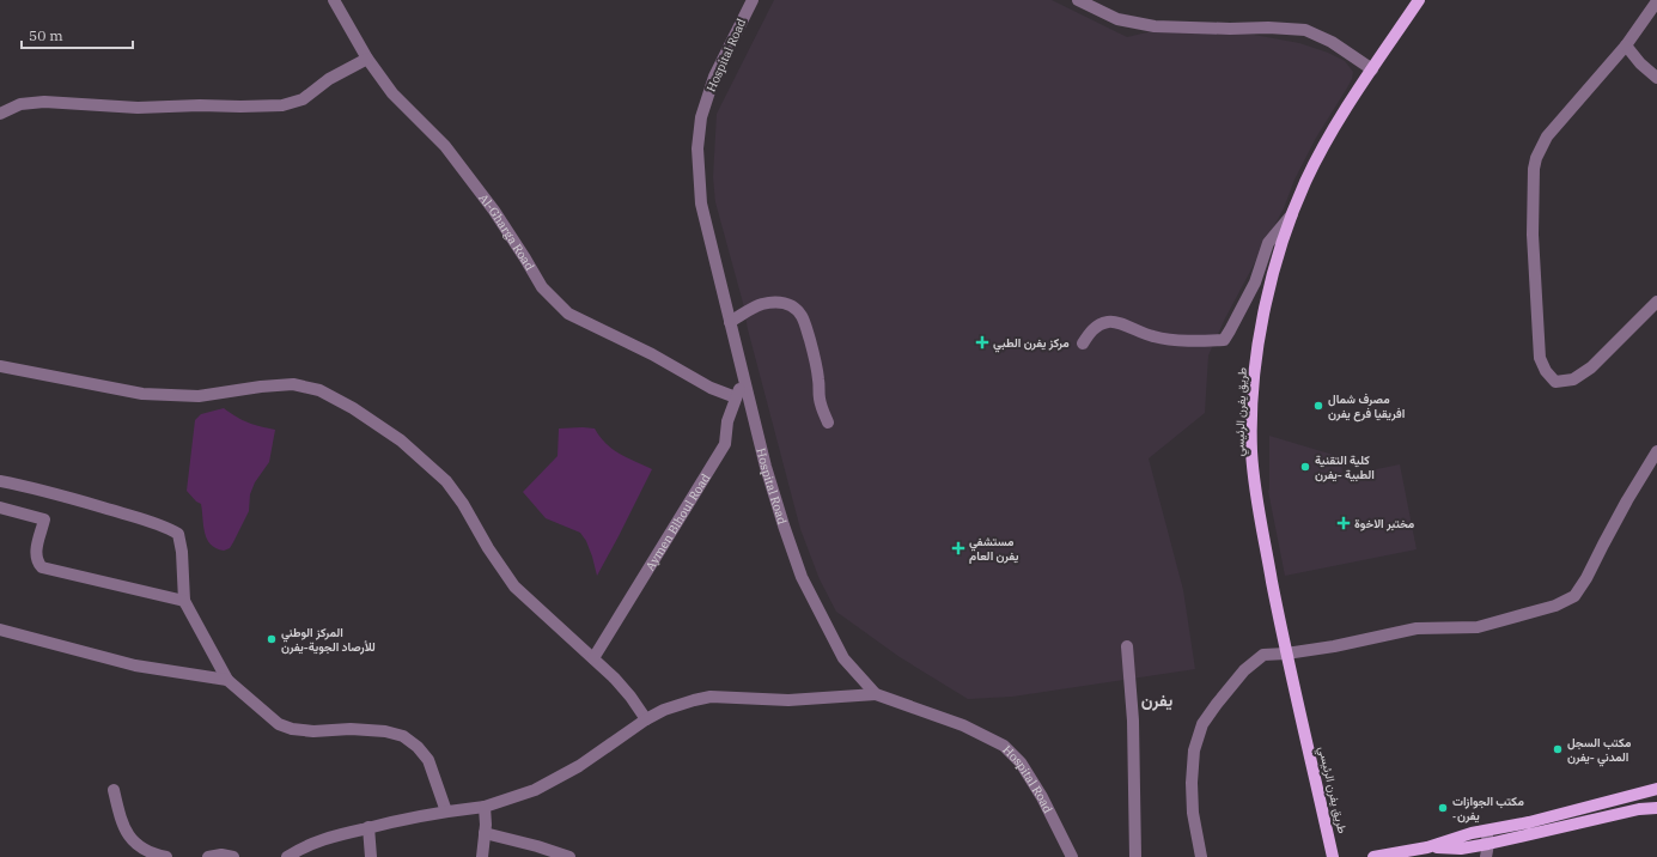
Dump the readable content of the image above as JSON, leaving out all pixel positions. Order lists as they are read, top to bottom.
{
  "streets": {
    "main road": ["طريق يفرن الرئيسي"],
    "street": ["Hospital Road", "Al-Gharga Road", "Aymen Blhoul Road"]
  },
  "crossings": [
    ["Hospital Road", "Aymen Blhoul Road"],
    ["Al-Gharga Road", "Aymen Blhoul Road"]
  ],
  "districts": ["يفرن"],
  "places": {
    "health": ["مركز يفرن الطبي", "مختبر الاخوة", "مستشفي يفرن العام"],
    "other": [
      "مصرف شمال افريقيا فرع يفرن",
      "كلية التقنية الطبية -يفرن",
      "المركز الوطني للأرصاد الجوية-يفرن",
      "مكتب السجل المدني -يفرن",
      "مكتب الجوازات -يفرن"
    ]
  },
  "scale_bar": "50 m"
}
